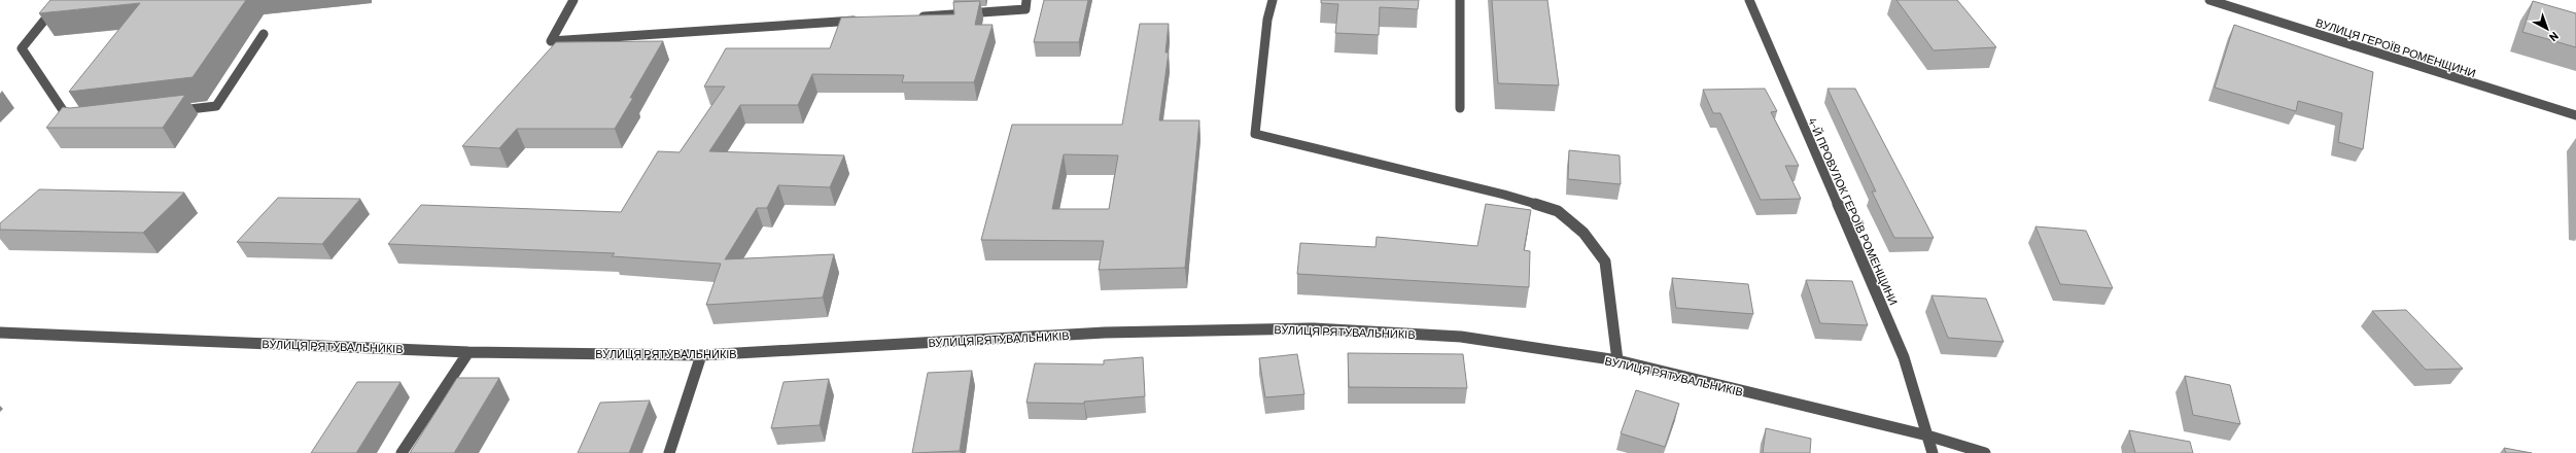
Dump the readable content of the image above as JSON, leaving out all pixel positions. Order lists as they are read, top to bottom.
{
  "streets": {
    "street": ["ВУЛИЦЯ ГЕРОЇВ РОМЕНЩИНИ", "4-Й ПРОВУЛОК ГЕРОЇВ РОМЕНЩИНИ", "ВУЛИЦЯ РЯТУВАЛЬНИКІВ"]
  },
  "crossings": [
    ["4-Й ПРОВУЛОК ГЕРОЇВ РОМЕНЩИНИ", "ВУЛИЦЯ РЯТУВАЛЬНИКІВ"]
  ],
  "north": "bottom right"
}
